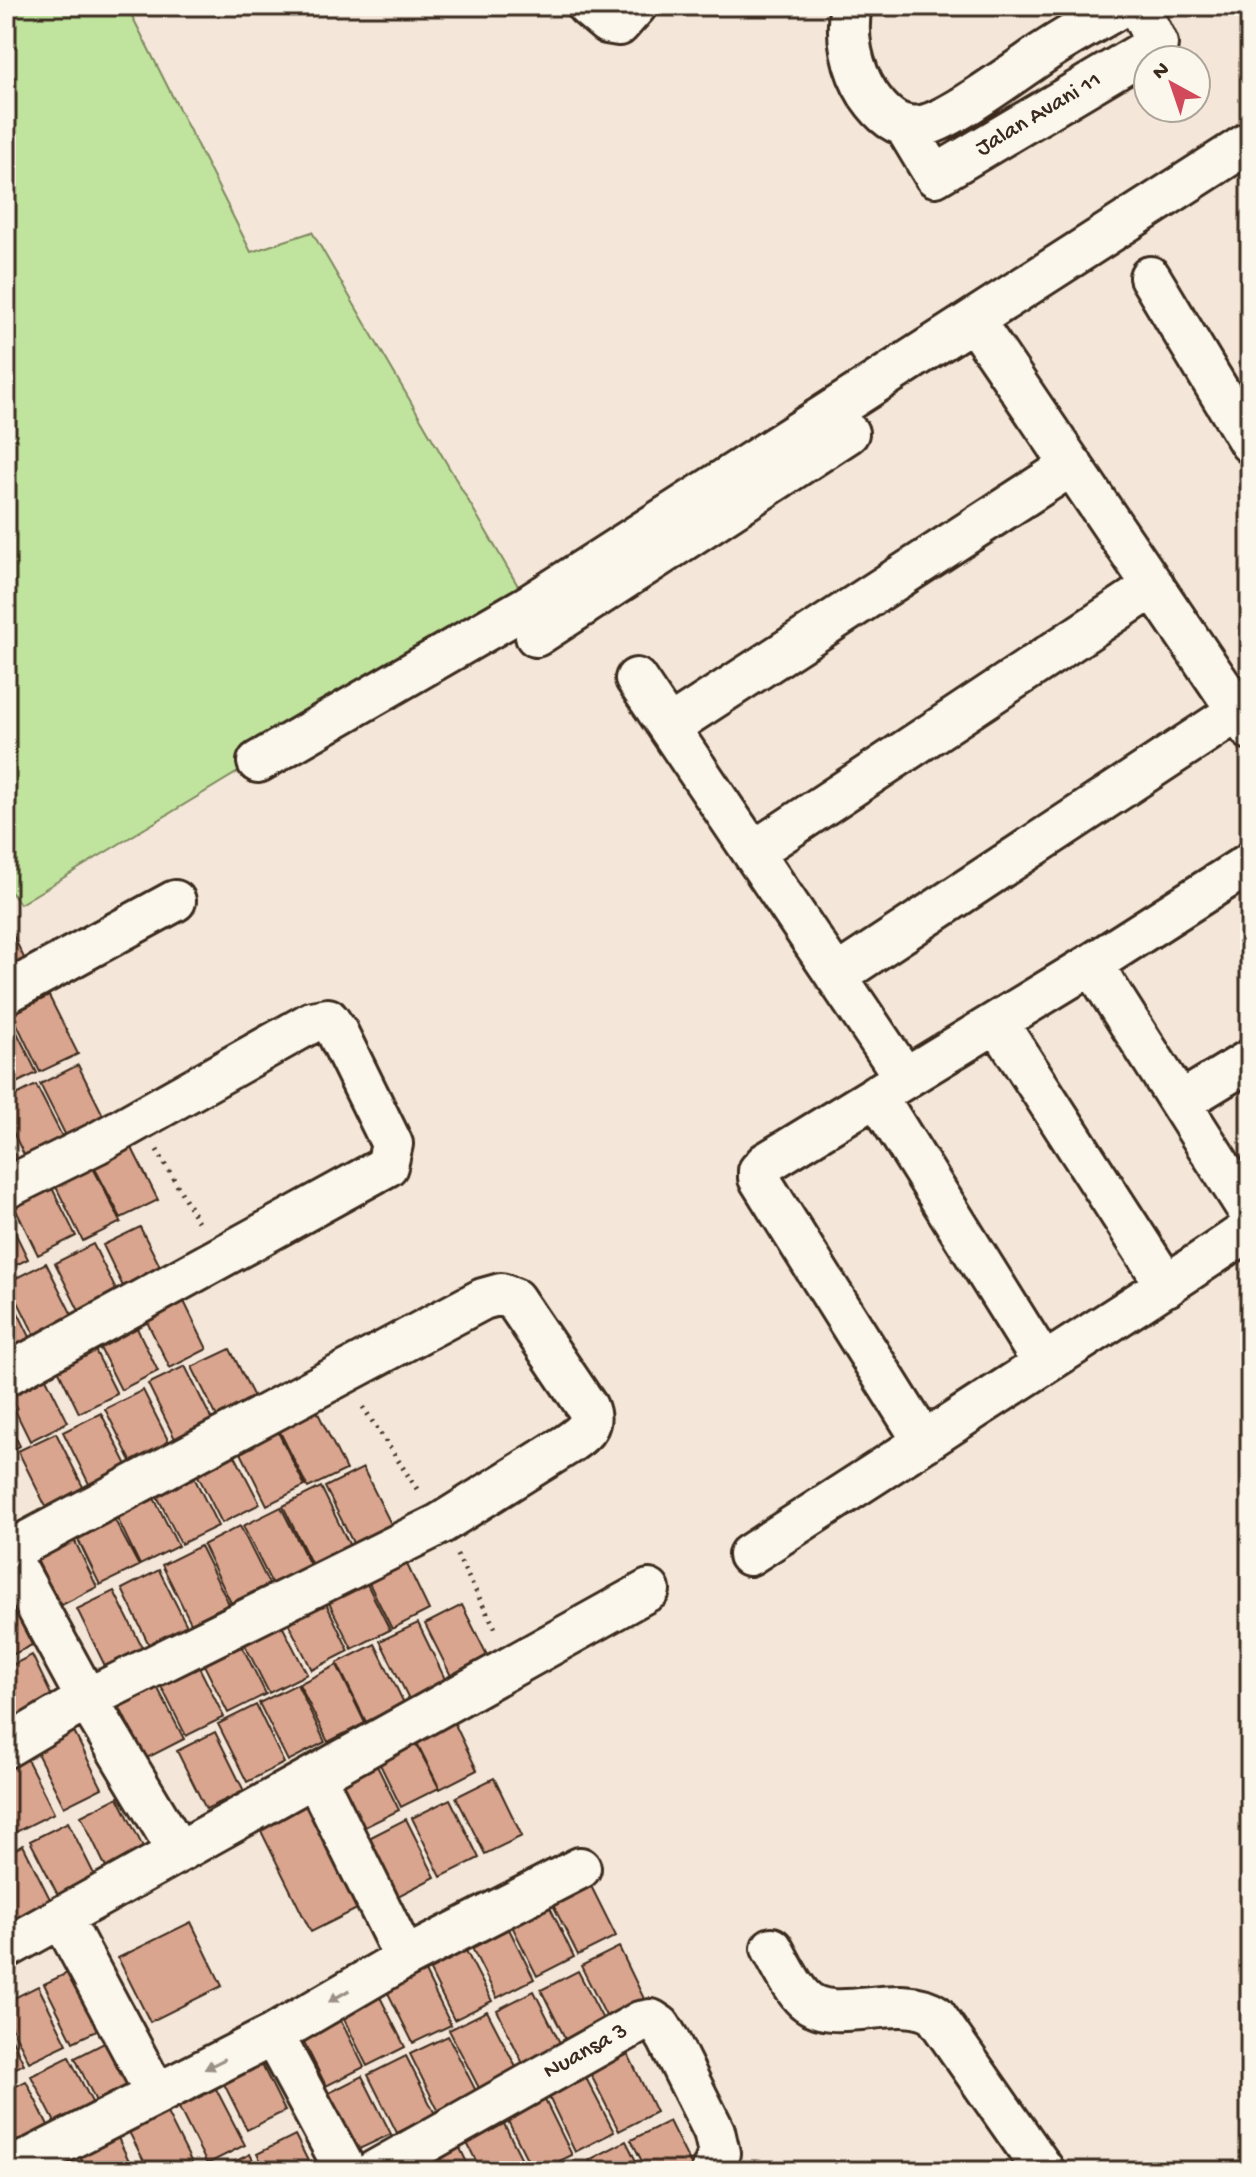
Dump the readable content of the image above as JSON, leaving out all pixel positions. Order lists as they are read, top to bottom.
{
  "streets": {
    "street": ["Jalan Avani 11", "Nuansa 3"]
  },
  "north": "top left"
}
